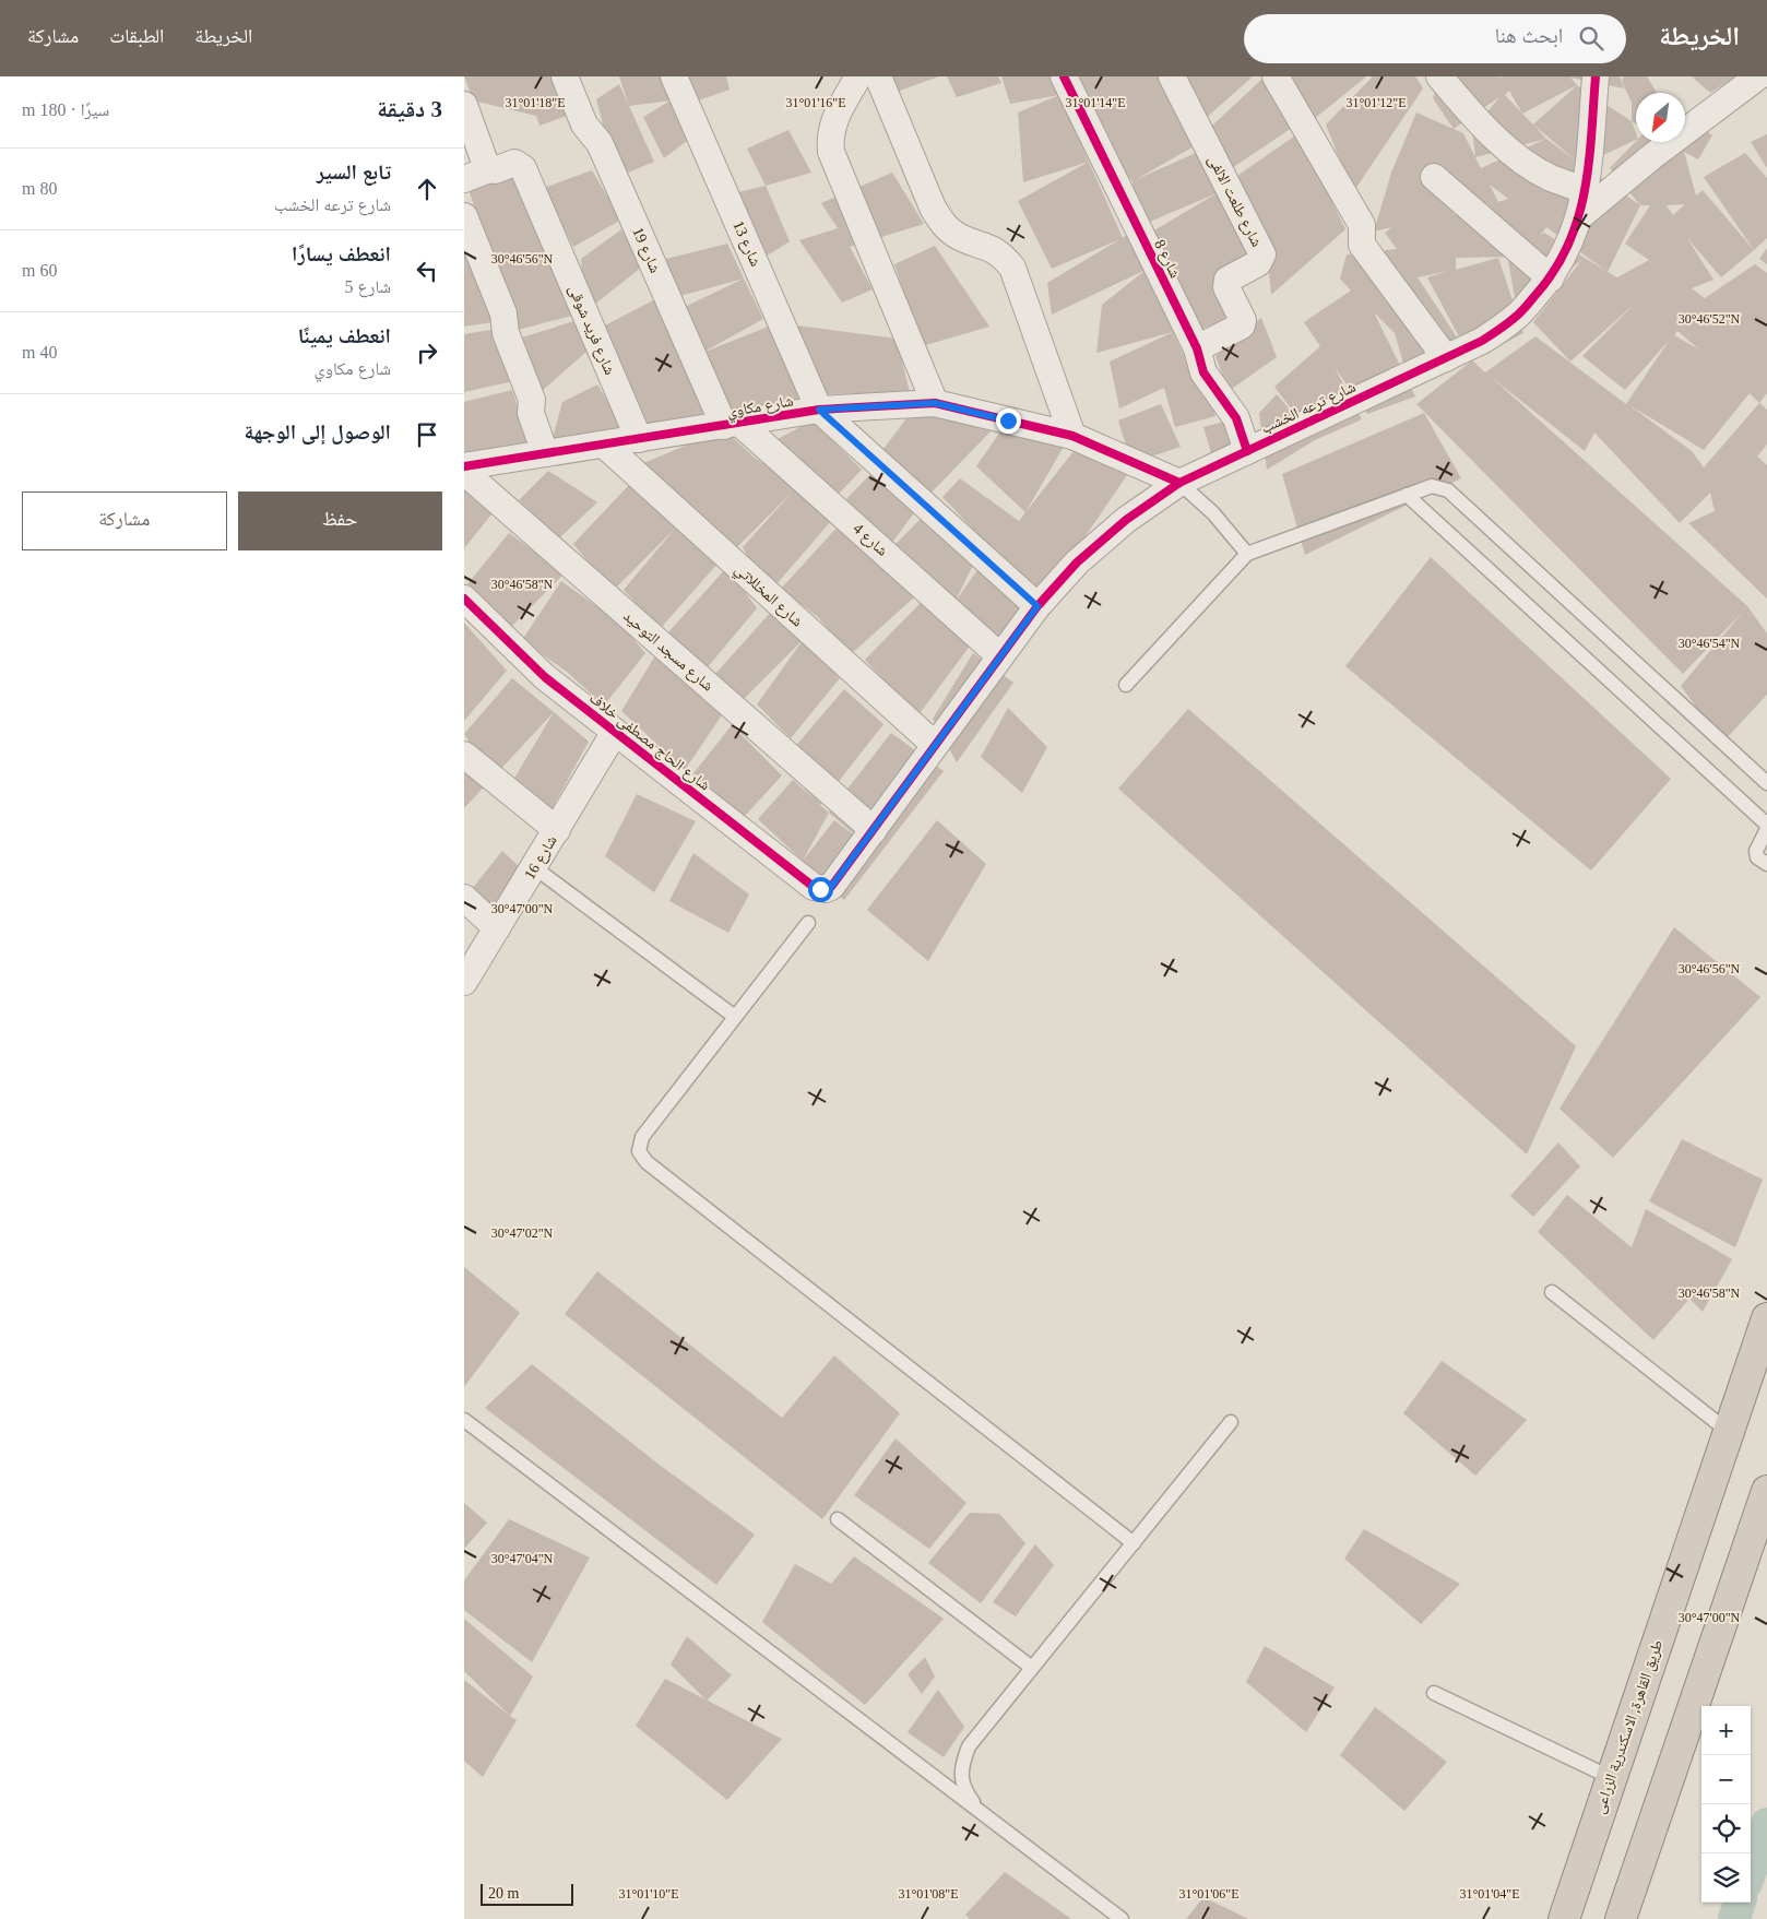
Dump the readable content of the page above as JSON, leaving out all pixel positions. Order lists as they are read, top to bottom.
{
  "streets": {
    "highway": ["طريق القاهرة, الاسكندرية الزراعى"],
    "street": [
      "شارع طلعت الالفى",
      "شارع 13",
      "شارع 19",
      "شارع 8",
      "شارع فريد شوقى",
      "شارع مكاوي",
      "شارع ترعه الخشب",
      "شارع 4",
      "شارع المخللاتي",
      "شارع مسجد التوحيد",
      "شارع الحاج مصطفى خلاف",
      "شارع 16"
    ]
  },
  "crossings": [
    ["شارع طلعت الالفى", "شارع 8"],
    ["شارع 13", "شارع مكاوي"],
    ["شارع 19", "شارع مكاوي"],
    ["شارع 19", "شارع 4"],
    ["شارع 8", "شارع ترعه الخشب"],
    ["شارع فريد شوقى", "شارع مكاوي"],
    ["شارع مكاوي", "شارع ترعه الخشب"],
    ["شارع مكاوي", "شارع 4"],
    ["شارع مكاوي", "شارع المخللاتي"],
    ["شارع ترعه الخشب", "شارع 4"],
    ["شارع ترعه الخشب", "شارع المخللاتي"],
    ["شارع ترعه الخشب", "شارع مسجد التوحيد"],
    ["شارع ترعه الخشب", "شارع الحاج مصطفى خلاف"],
    ["شارع الحاج مصطفى خلاف", "شارع 16"]
  ],
  "scale_bar": "20 m",
  "north": "bottom left",
  "page": {
    "header": "الخريطة",
    "search": "ابحث هنا",
    "nav": ["الخريطة", "الطبقات", "مشاركة"],
    "heading": ["3 دقيقة", "سيرًا · 180 m"],
    "list": [
      ["تابع السير", "شارع ترعه الخشب", "80 m"],
      ["انعطف يسارًا", "شارع 5", "60 m"],
      ["انعطف يمينًا", "شارع مكاوي", "40 m"],
      "الوصول إلى الوجهة"
    ],
    "buttons": ["حفظ", "مشاركة"],
    "map_buttons": ["+", "−"],
    "scale": "20 m"
  },
  "coordinates": [
    "31°01'18\"E",
    "31°01'16\"E",
    "31°01'14\"E",
    "31°01'12\"E",
    "30°46'56\"N",
    "30°46'52\"N",
    "30°46'58\"N",
    "30°46'54\"N",
    "30°47'00\"N",
    "30°47'02\"N",
    "30°47'04\"N",
    "31°01'10\"E",
    "31°01'08\"E",
    "31°01'06\"E",
    "31°01'04\"E"
  ]
}
